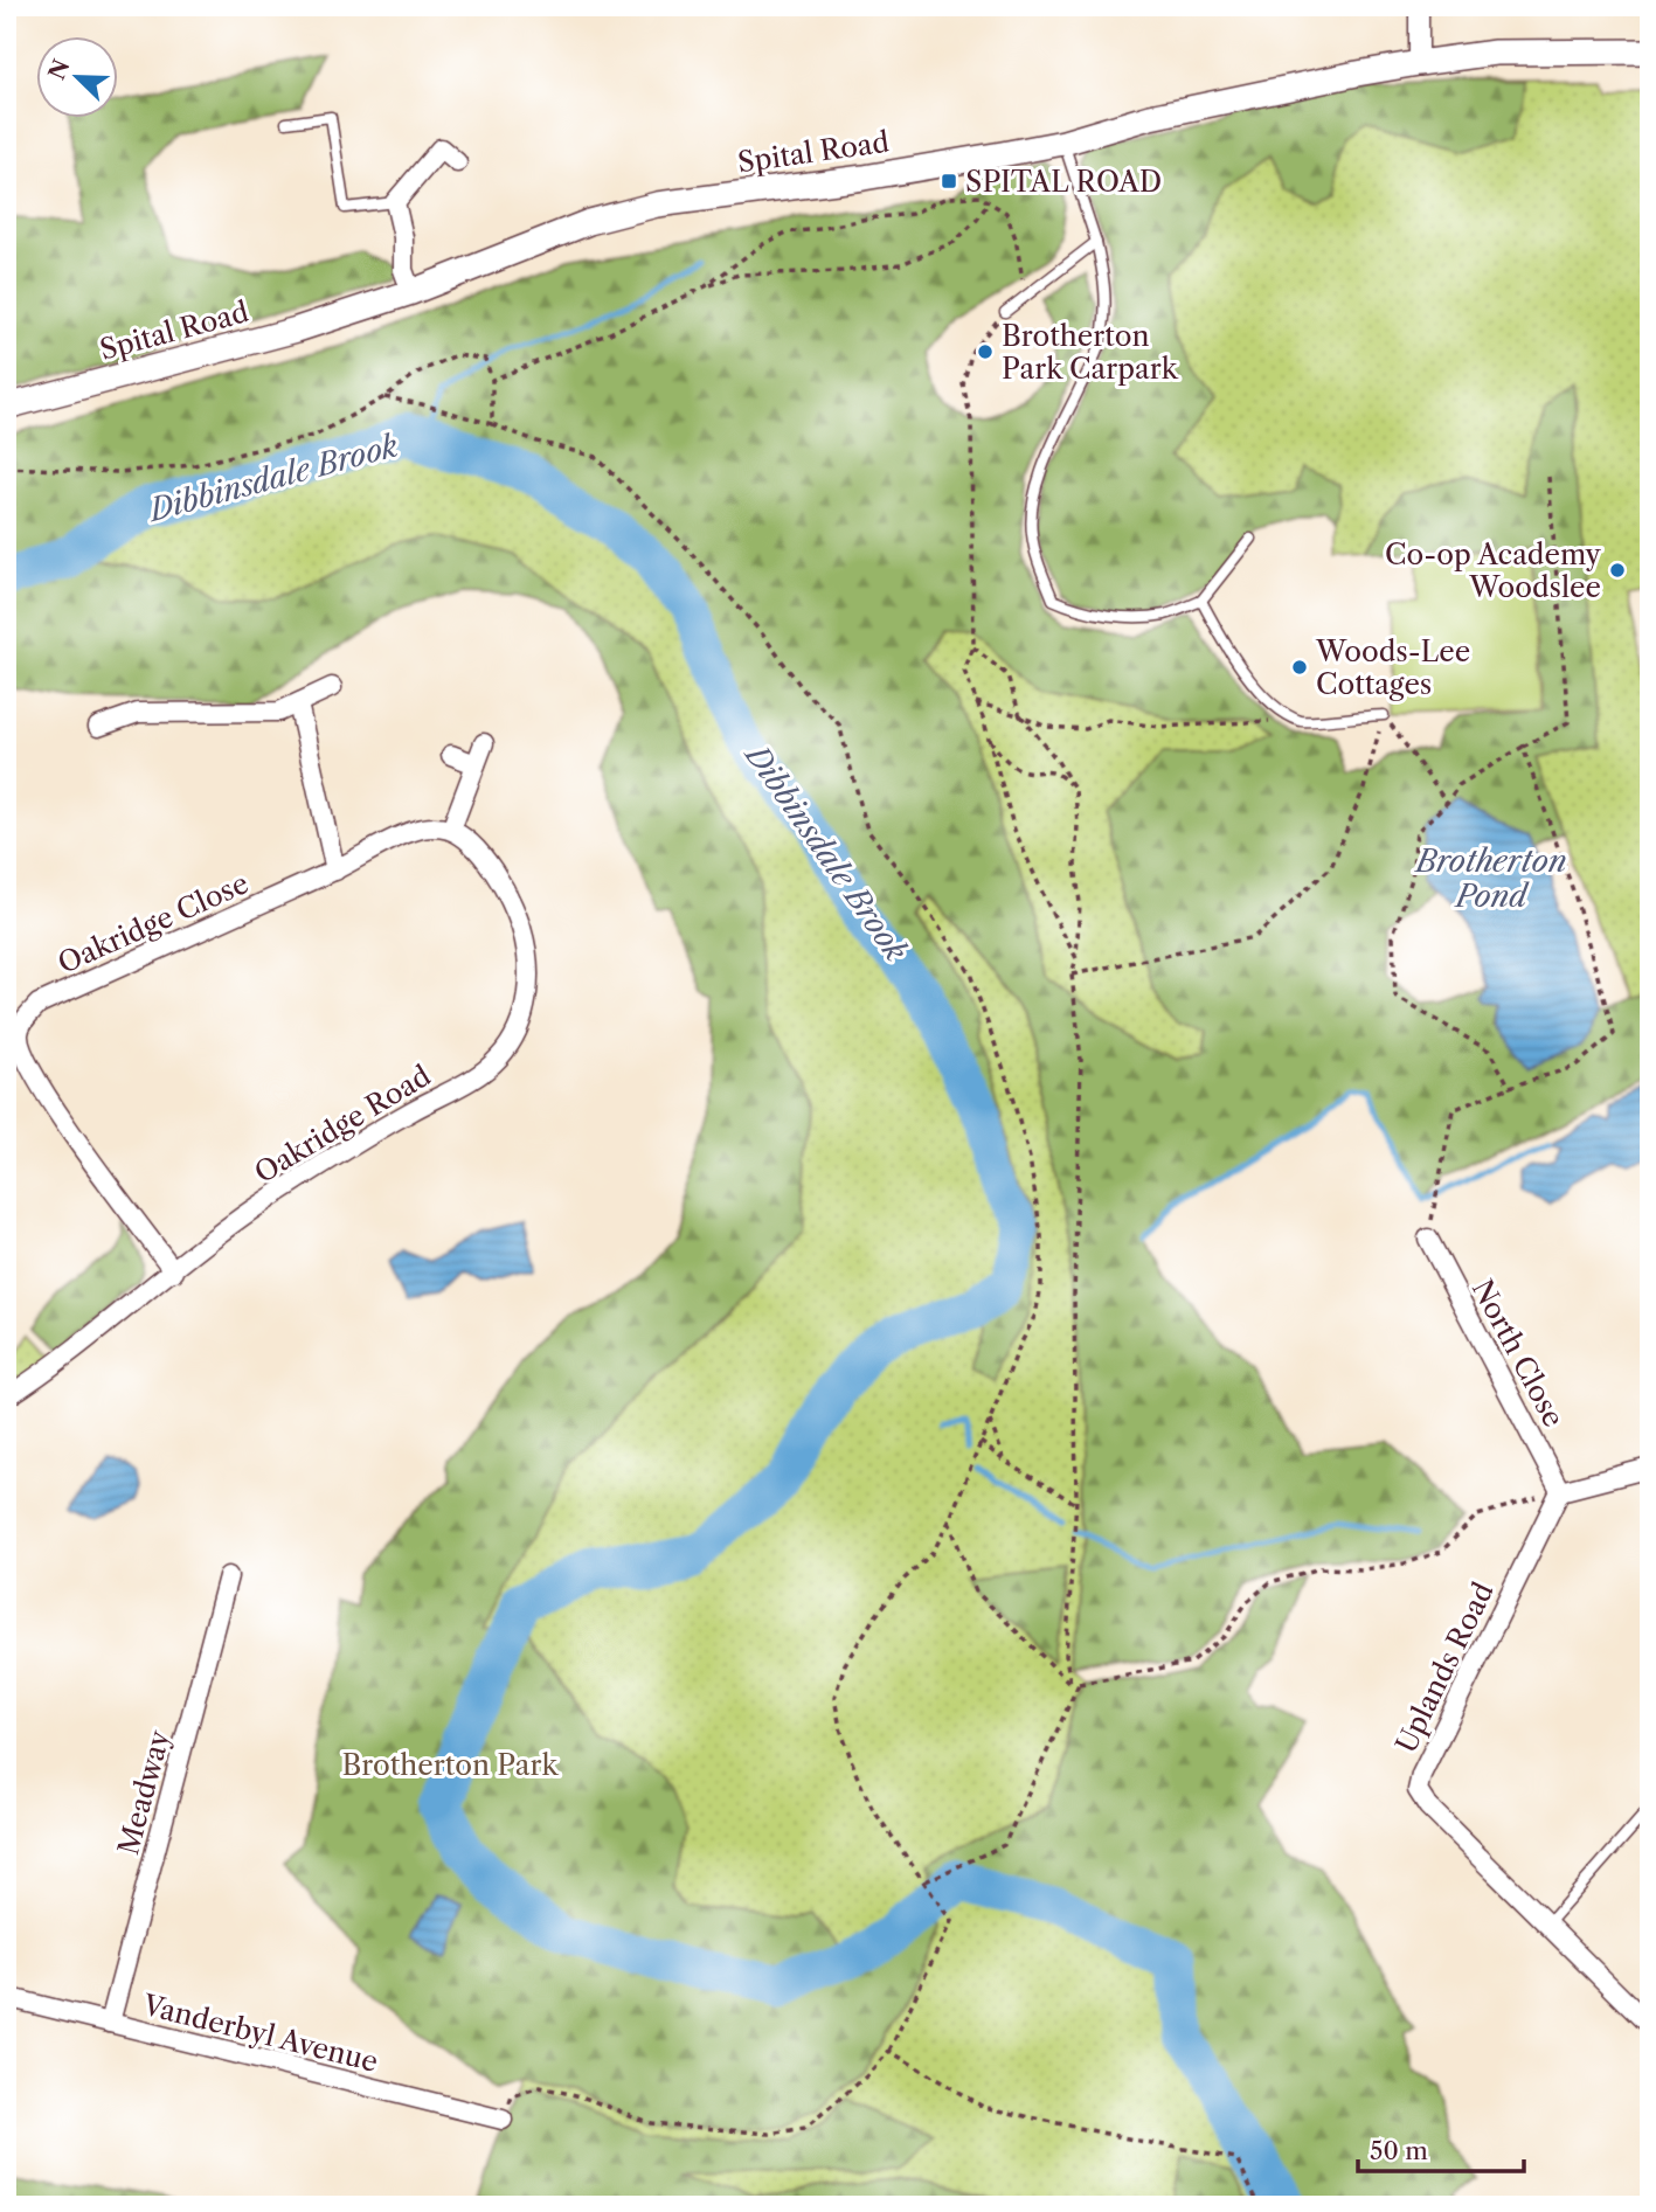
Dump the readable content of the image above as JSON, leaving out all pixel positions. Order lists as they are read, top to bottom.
{
  "streets": {
    "main road": ["Spital Road"],
    "street": [
      "Oakridge Close",
      "Oakridge Road",
      "North Close",
      "Uplands Road",
      "Meadway",
      "Vanderbyl Avenue"
    ]
  },
  "crossings": [
    ["Oakridge Close", "Oakridge Road"],
    ["North Close", "Uplands Road"],
    ["Meadway", "Vanderbyl Avenue"]
  ],
  "water": ["Dibbinsdale Brook", "Brotherton Pond"],
  "parks": ["Brotherton Park"],
  "places": {
    "transit": ["SPITAL ROAD"],
    "other": ["Brotherton Park Carpark", "Co-op Academy Woodslee", "Woods-Lee Cottages"]
  },
  "scale_bar": "50 m",
  "north": "top left"
}
